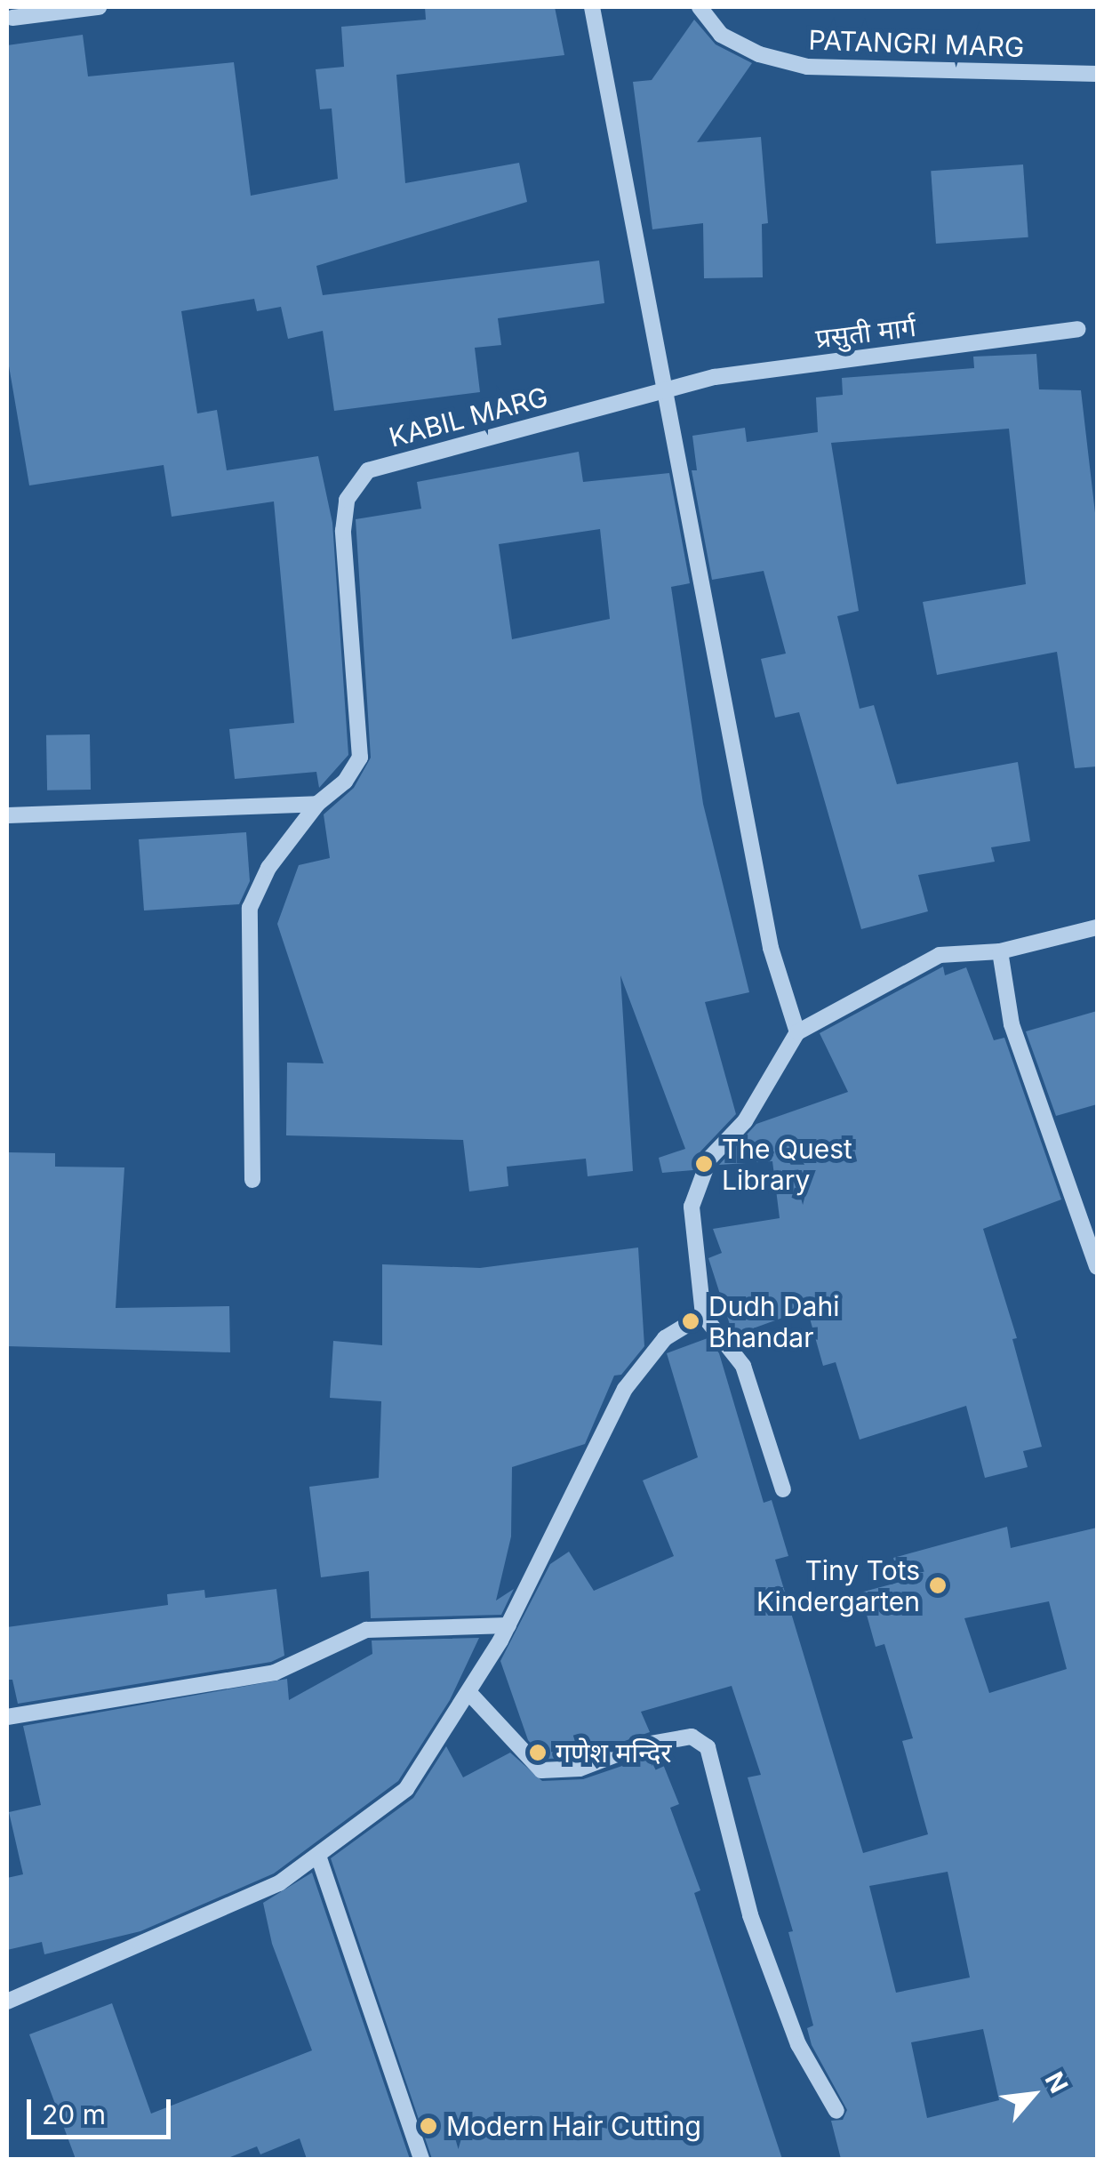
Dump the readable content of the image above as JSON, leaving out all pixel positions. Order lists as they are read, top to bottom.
{
  "streets": {
    "street": ["PATANGRI MARG", "प्रसुती मार्ग", "KABIL MARG"]
  },
  "crossings": [
    ["प्रसुती मार्ग", "KABIL MARG"]
  ],
  "places": [
    "The Quest Library",
    "Dudh Dahi Bhandar",
    "Tiny Tots Kindergarten",
    "गणेश मन्दिर",
    "Modern Hair Cutting"
  ],
  "scale_bar": "20 m",
  "north": "top right"
}
